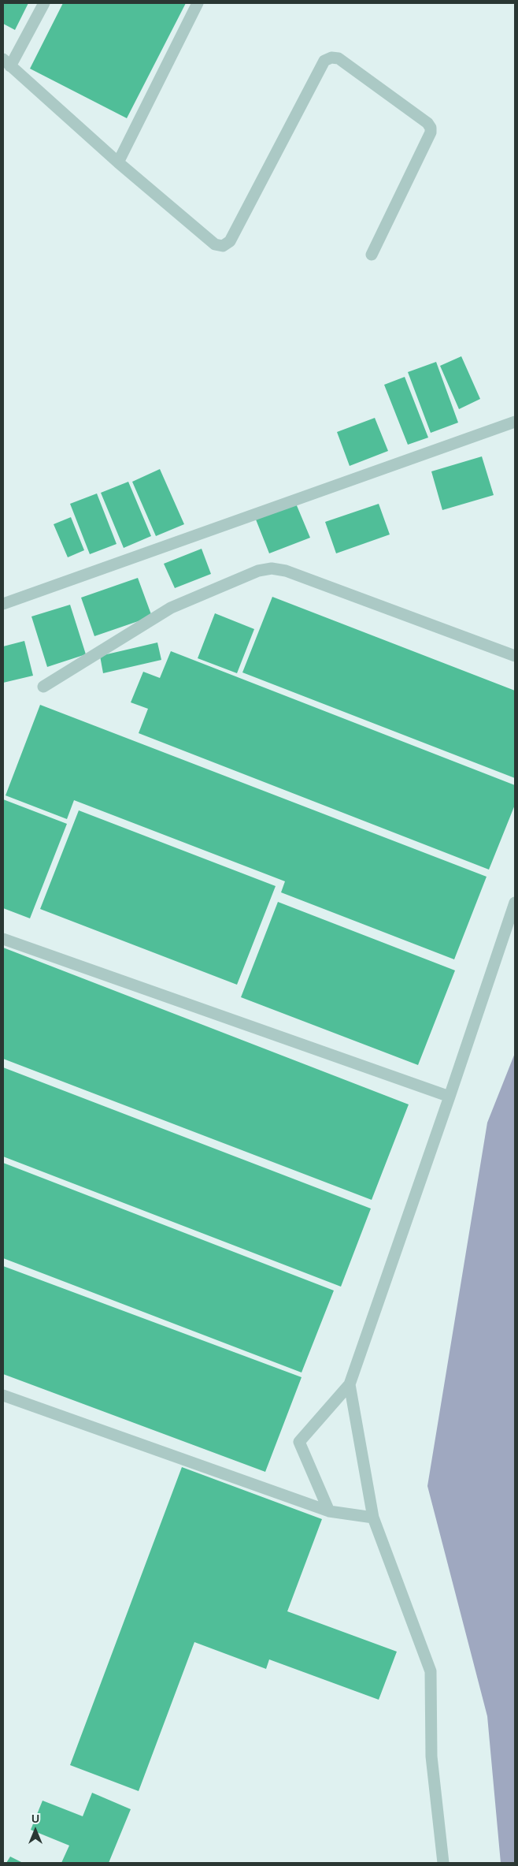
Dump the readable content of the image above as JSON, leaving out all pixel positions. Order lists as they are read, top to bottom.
{
  "north": "top"
}
